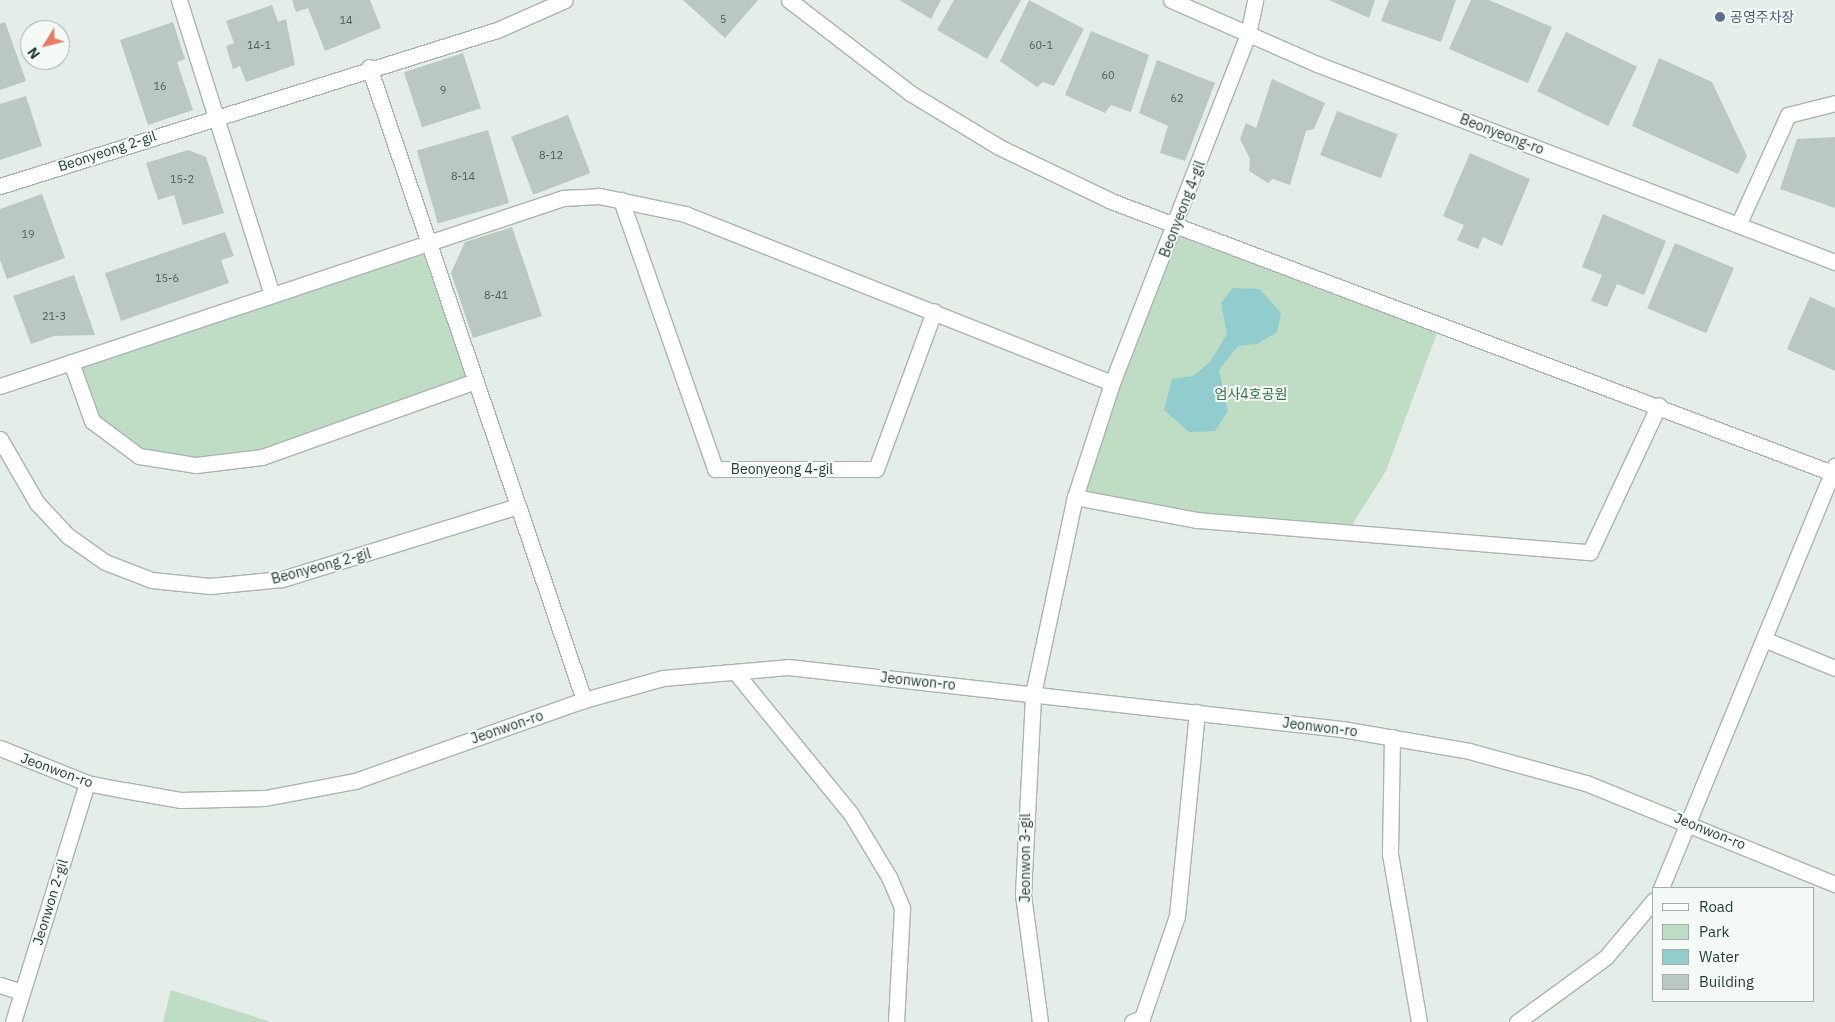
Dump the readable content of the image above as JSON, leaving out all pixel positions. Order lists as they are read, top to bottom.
{
  "streets": {
    "street": [
      "Beonyeong-ro",
      "Beonyeong 2-gil",
      "Beonyeong 4-gil",
      "Jeonwon-ro",
      "Jeonwon 3-gil",
      "Jeonwon 2-gil"
    ]
  },
  "crossings": [
    ["Beonyeong-ro", "Beonyeong 4-gil"],
    ["Beonyeong 4-gil", "Jeonwon-ro"],
    ["Beonyeong 4-gil", "Jeonwon 3-gil"],
    ["Jeonwon-ro", "Jeonwon 3-gil"],
    ["Jeonwon-ro", "Jeonwon 2-gil"]
  ],
  "parks": ["엄사4호공원"],
  "places": ["공영주차장"],
  "house_numbers": [
    "5",
    "14",
    "14-1",
    "60-1",
    "60",
    "16",
    "9",
    "62",
    "8-12",
    "8-14",
    "15-2",
    "19",
    "15-6",
    "8-41",
    "21-3"
  ],
  "legend": [
    "Road",
    "Park",
    "Water",
    "Building"
  ],
  "north": "bottom left"
}
